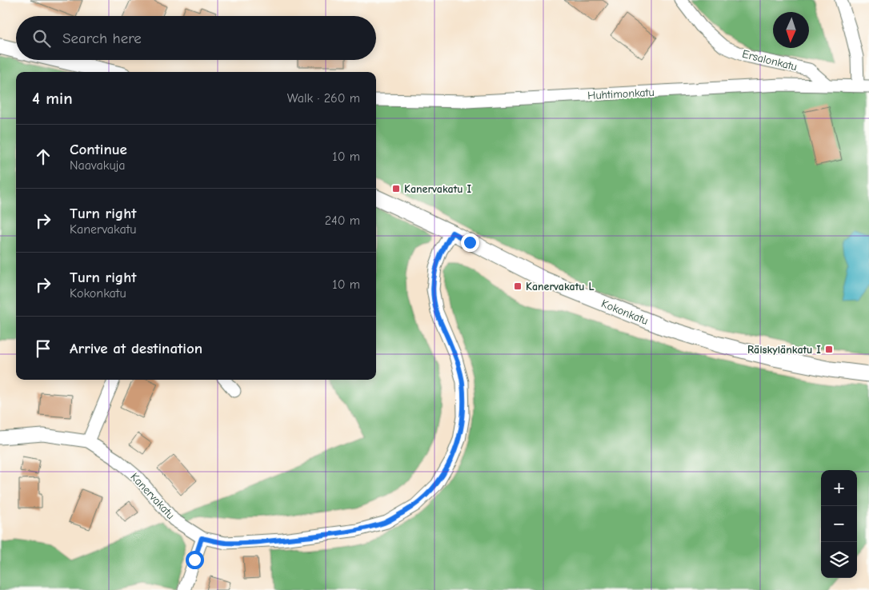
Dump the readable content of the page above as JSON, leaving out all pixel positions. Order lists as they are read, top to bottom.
{
  "streets": {
    "street": [
      "Ersalonkatu",
      "Huhtimonkatu",
      "Kokonkatu",
      "Kanervakatu"
    ]
  },
  "crossings": [
    ["Ersalonkatu", "Huhtimonkatu"],
    ["Kokonkatu", "Kanervakatu"]
  ],
  "places": {
    "transit": ["Kanervakatu I", "Kanervakatu L", "Räiskylänkatu I"]
  },
  "north": "bottom",
  "page": {
    "search": "Search here",
    "heading": ["4 min", "Walk · 260 m"],
    "list": [
      ["Continue", "Naavakuja", "10 m"],
      ["Turn right", "Kanervakatu", "240 m"],
      ["Turn right", "Kokonkatu", "10 m"],
      "Arrive at destination"
    ],
    "map_buttons": ["+", "−"]
  }
}
